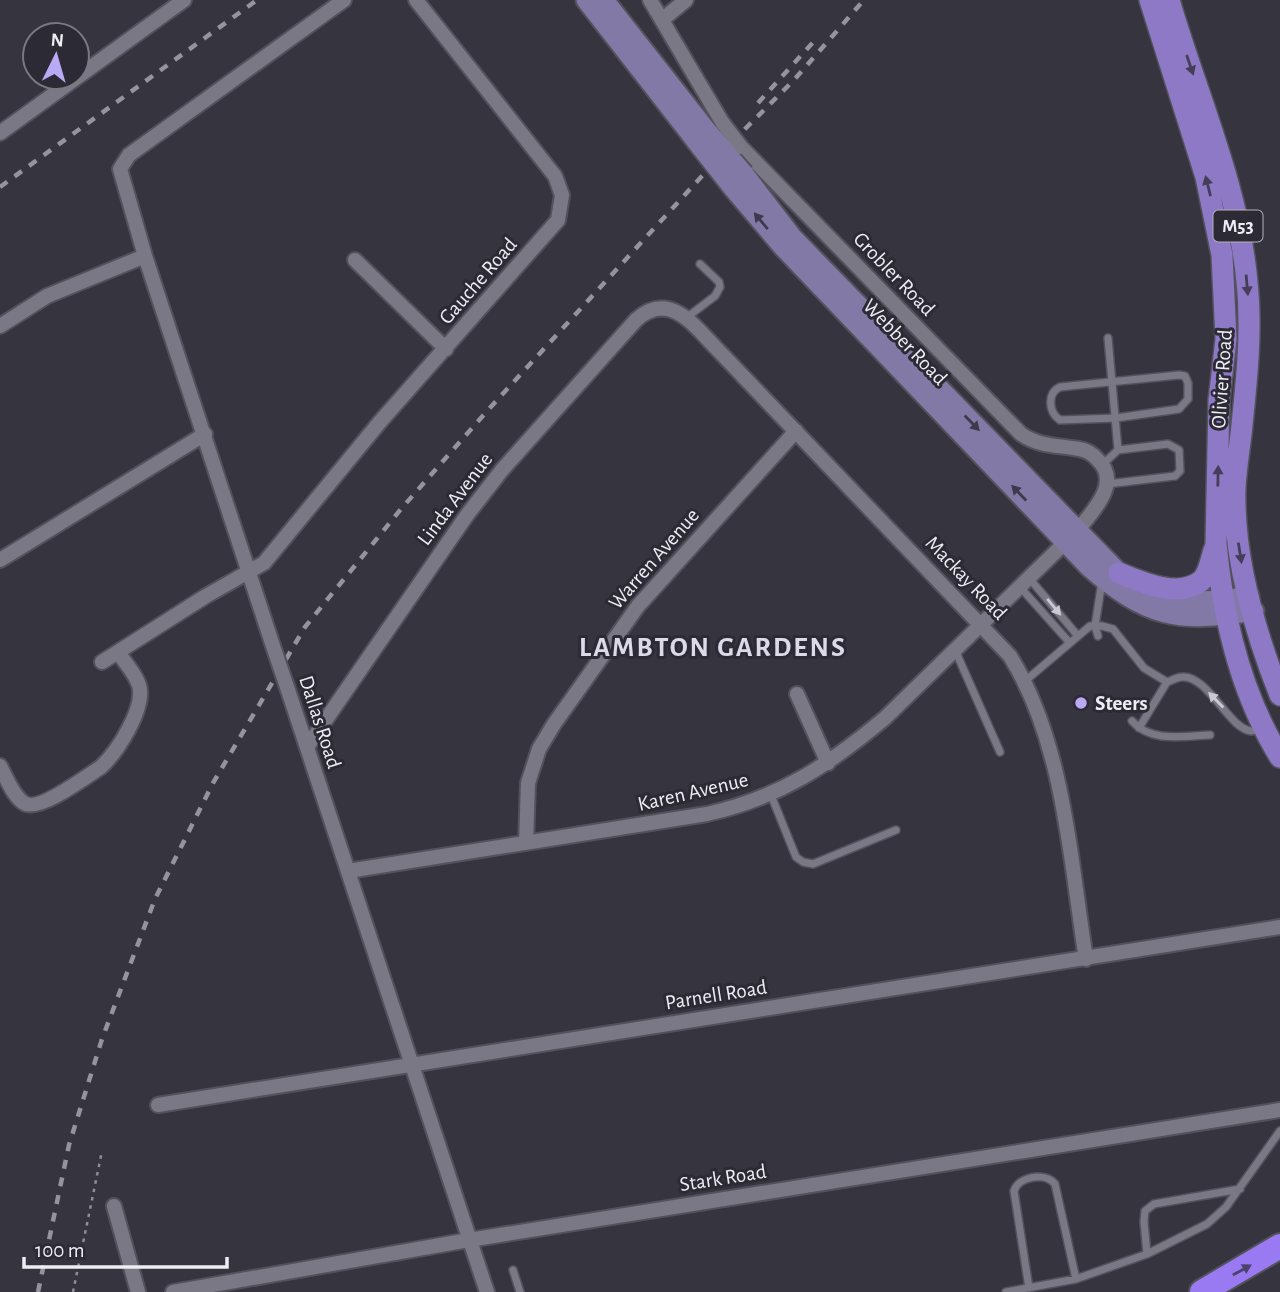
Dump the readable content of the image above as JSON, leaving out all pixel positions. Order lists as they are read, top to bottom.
{
  "streets": {
    "main road": ["M53", "Webber Road", "Olivier Road"],
    "street": [
      "Grobler Road",
      "Gauche Road",
      "Linda Avenue",
      "Warren Avenue",
      "Mackay Road",
      "Dallas Road",
      "Karen Avenue",
      "Parnell Road",
      "Stark Road"
    ]
  },
  "crossings": [
    ["Grobler Road", "Webber Road"],
    ["Gauche Road", "Dallas Road"],
    ["Webber Road", "Olivier Road"],
    ["Webber Road", "Karen Avenue"],
    ["Linda Avenue", "Mackay Road"],
    ["Linda Avenue", "Dallas Road"],
    ["Warren Avenue", "Mackay Road"],
    ["Warren Avenue", "Karen Avenue"],
    ["Mackay Road", "Karen Avenue"],
    ["Mackay Road", "Parnell Road"],
    ["Dallas Road", "Karen Avenue"],
    ["Dallas Road", "Parnell Road"],
    ["Dallas Road", "Stark Road"]
  ],
  "districts": ["LAMBTON GARDENS"],
  "places": ["Steers"],
  "scale_bar": "100 m",
  "north": "top"
}
